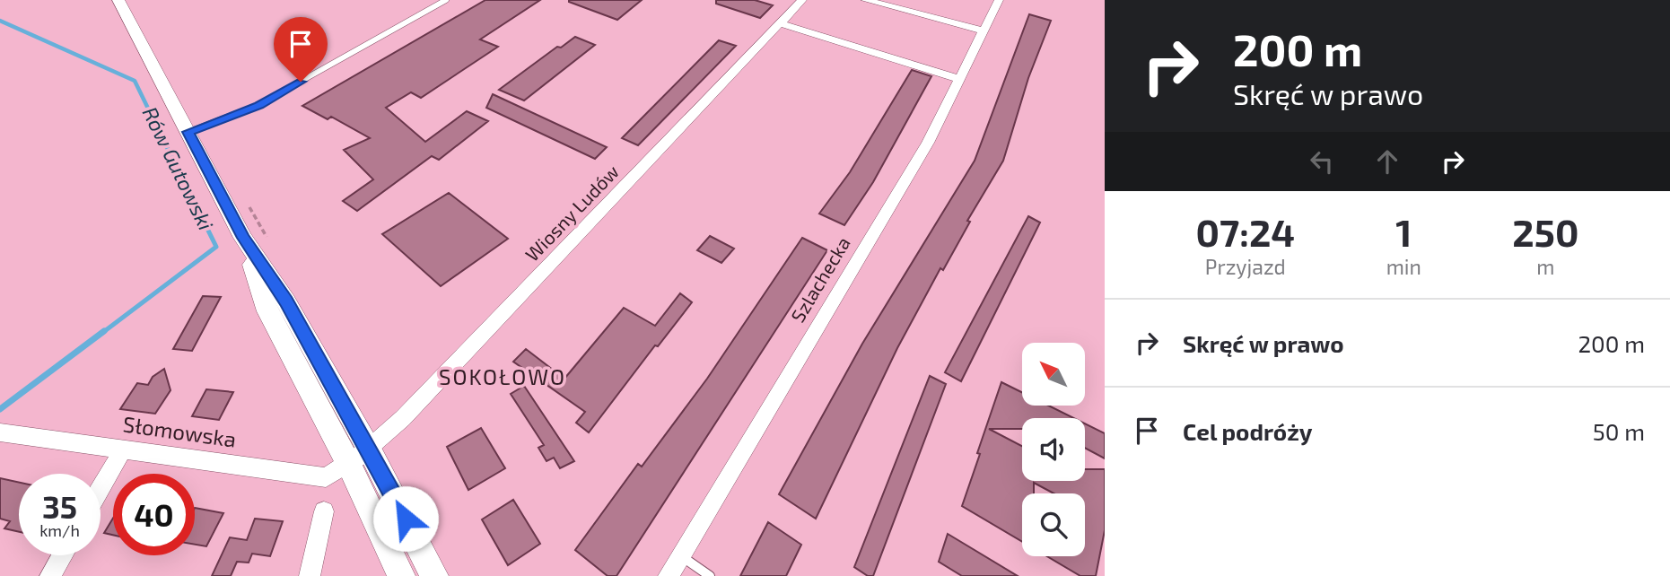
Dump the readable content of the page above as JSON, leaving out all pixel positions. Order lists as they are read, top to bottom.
{
  "streets": {
    "street": ["Wiosny Ludów", "Szlachecka", "Słomowska"]
  },
  "crossings": [
    ["Wiosny Ludów", "Słomowska"]
  ],
  "districts": ["SOKOŁOWO"],
  "water": ["Rów Gutowski"],
  "north": "top left",
  "page": {
    "turn": ["200 m", "Skręć w prawo"],
    "eta": [
      "07:24",
      "Przyjazd",
      "1",
      "min",
      "250",
      "m"
    ],
    "list": [
      {
        "name": "Skręć w prawo",
        "value": "200 m"
      },
      {
        "name": "Cel podróży",
        "value": "50 m"
      }
    ],
    "speed": "35 km/h",
    "limit": "40"
  }
}
